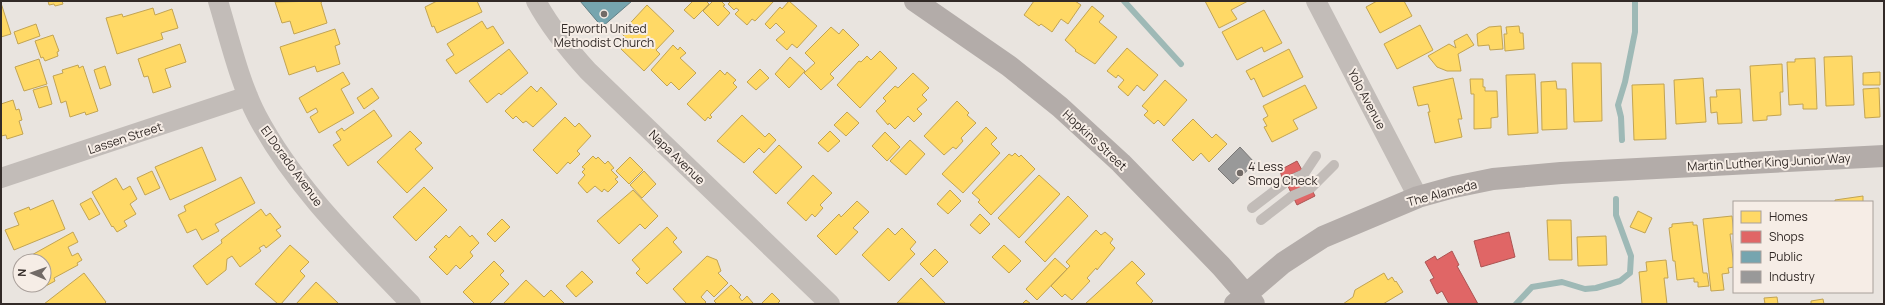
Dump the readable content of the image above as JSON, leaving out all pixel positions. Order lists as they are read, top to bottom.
{
  "streets": {
    "street": [
      "Yolo Avenue",
      "Lassen Street",
      "Hopkins Street",
      "Napa Avenue",
      "Martin Luther King Junior Way",
      "El Dorado Avenue",
      "The Alameda"
    ]
  },
  "crossings": [
    ["Yolo Avenue", "The Alameda"],
    ["Lassen Street", "El Dorado Avenue"],
    ["Hopkins Street", "The Alameda"],
    ["Martin Luther King Junior Way", "The Alameda"]
  ],
  "places": ["Epworth United Methodist Church", "4 Less Smog Check"],
  "legend": [
    "Homes",
    "Shops",
    "Public",
    "Industry"
  ],
  "north": "left"
}
